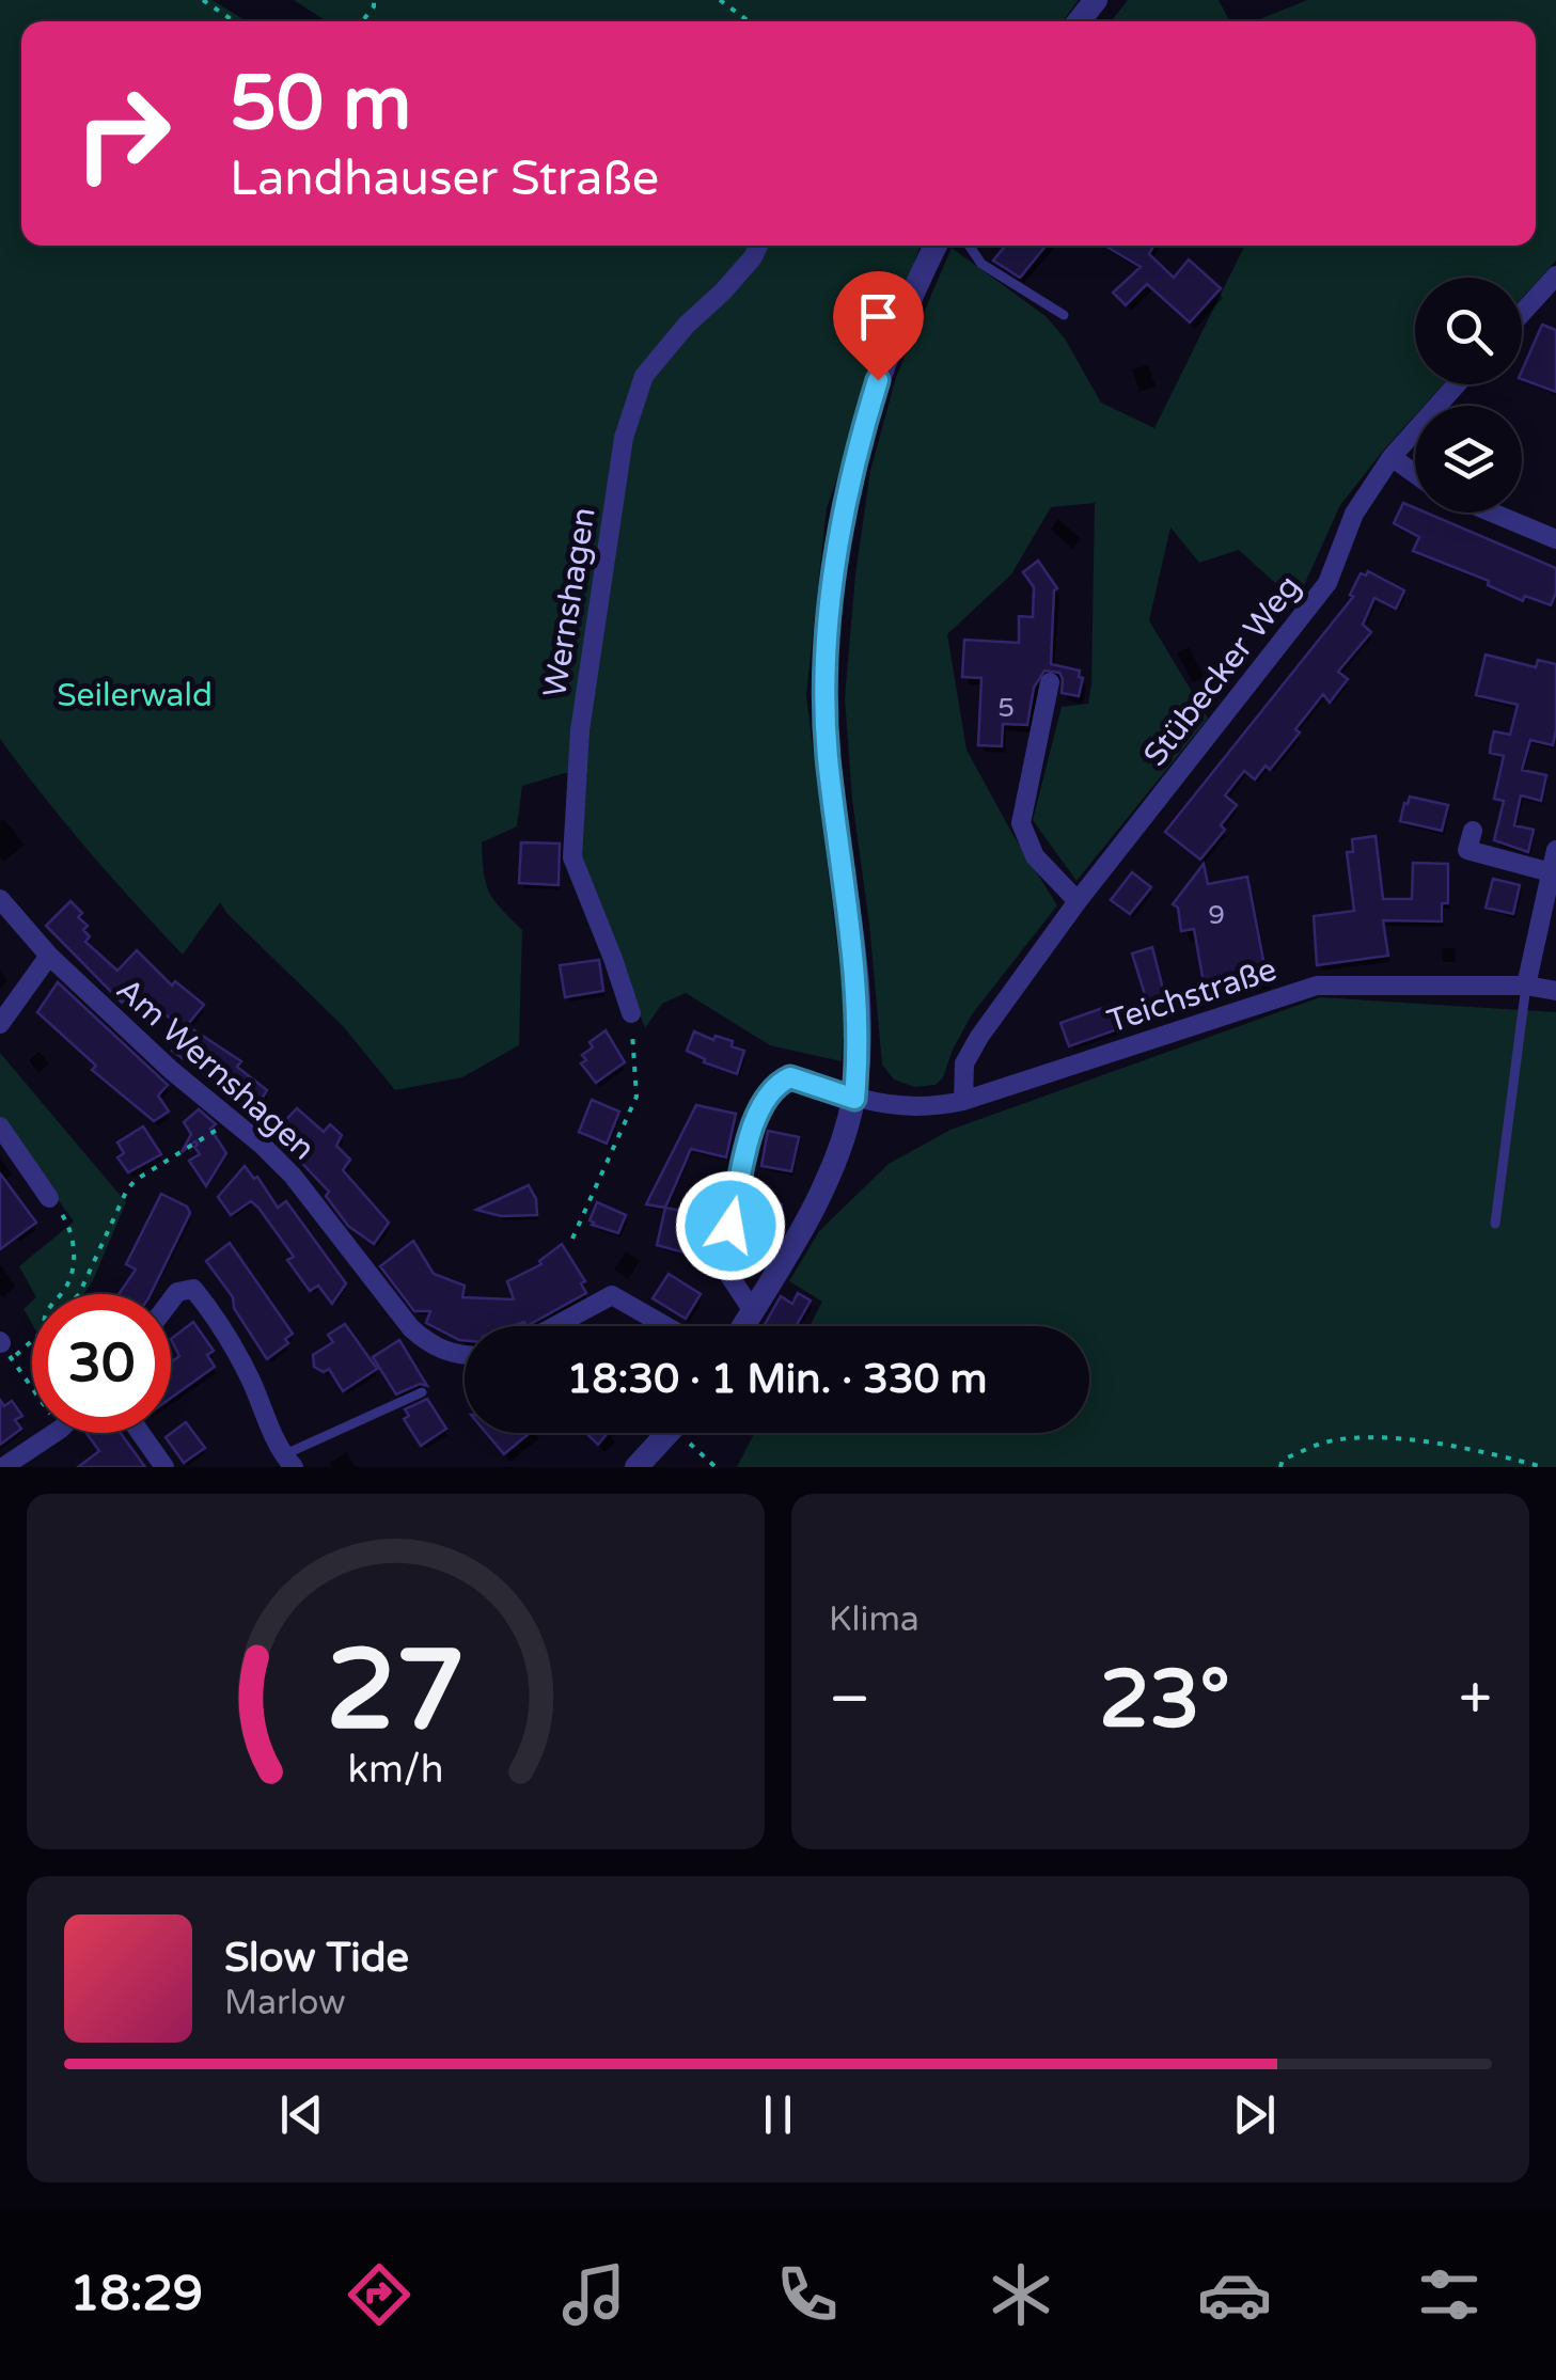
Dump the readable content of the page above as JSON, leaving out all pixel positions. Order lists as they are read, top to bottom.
{
  "streets": {
    "street": [
      "Wernshagen",
      "Stübecker Weg",
      "Teichstraße",
      "Am Wernshagen"
    ]
  },
  "crossings": [
    ["Stübecker Weg", "Teichstraße"]
  ],
  "parks": ["Seilerwald"],
  "house_numbers": ["5", "9"],
  "page": {
    "turn": ["50 m", "Landhauser Straße"],
    "limit": "30",
    "trip": "18:30 · 1 Min. · 330 m",
    "tile": "Klima",
    "heat": ["−", "23°", "+"],
    "song": ["Slow Tide", "Marlow"],
    "tabs": "18:29",
    "gauge": ["27", "km/h"]
  }
}
